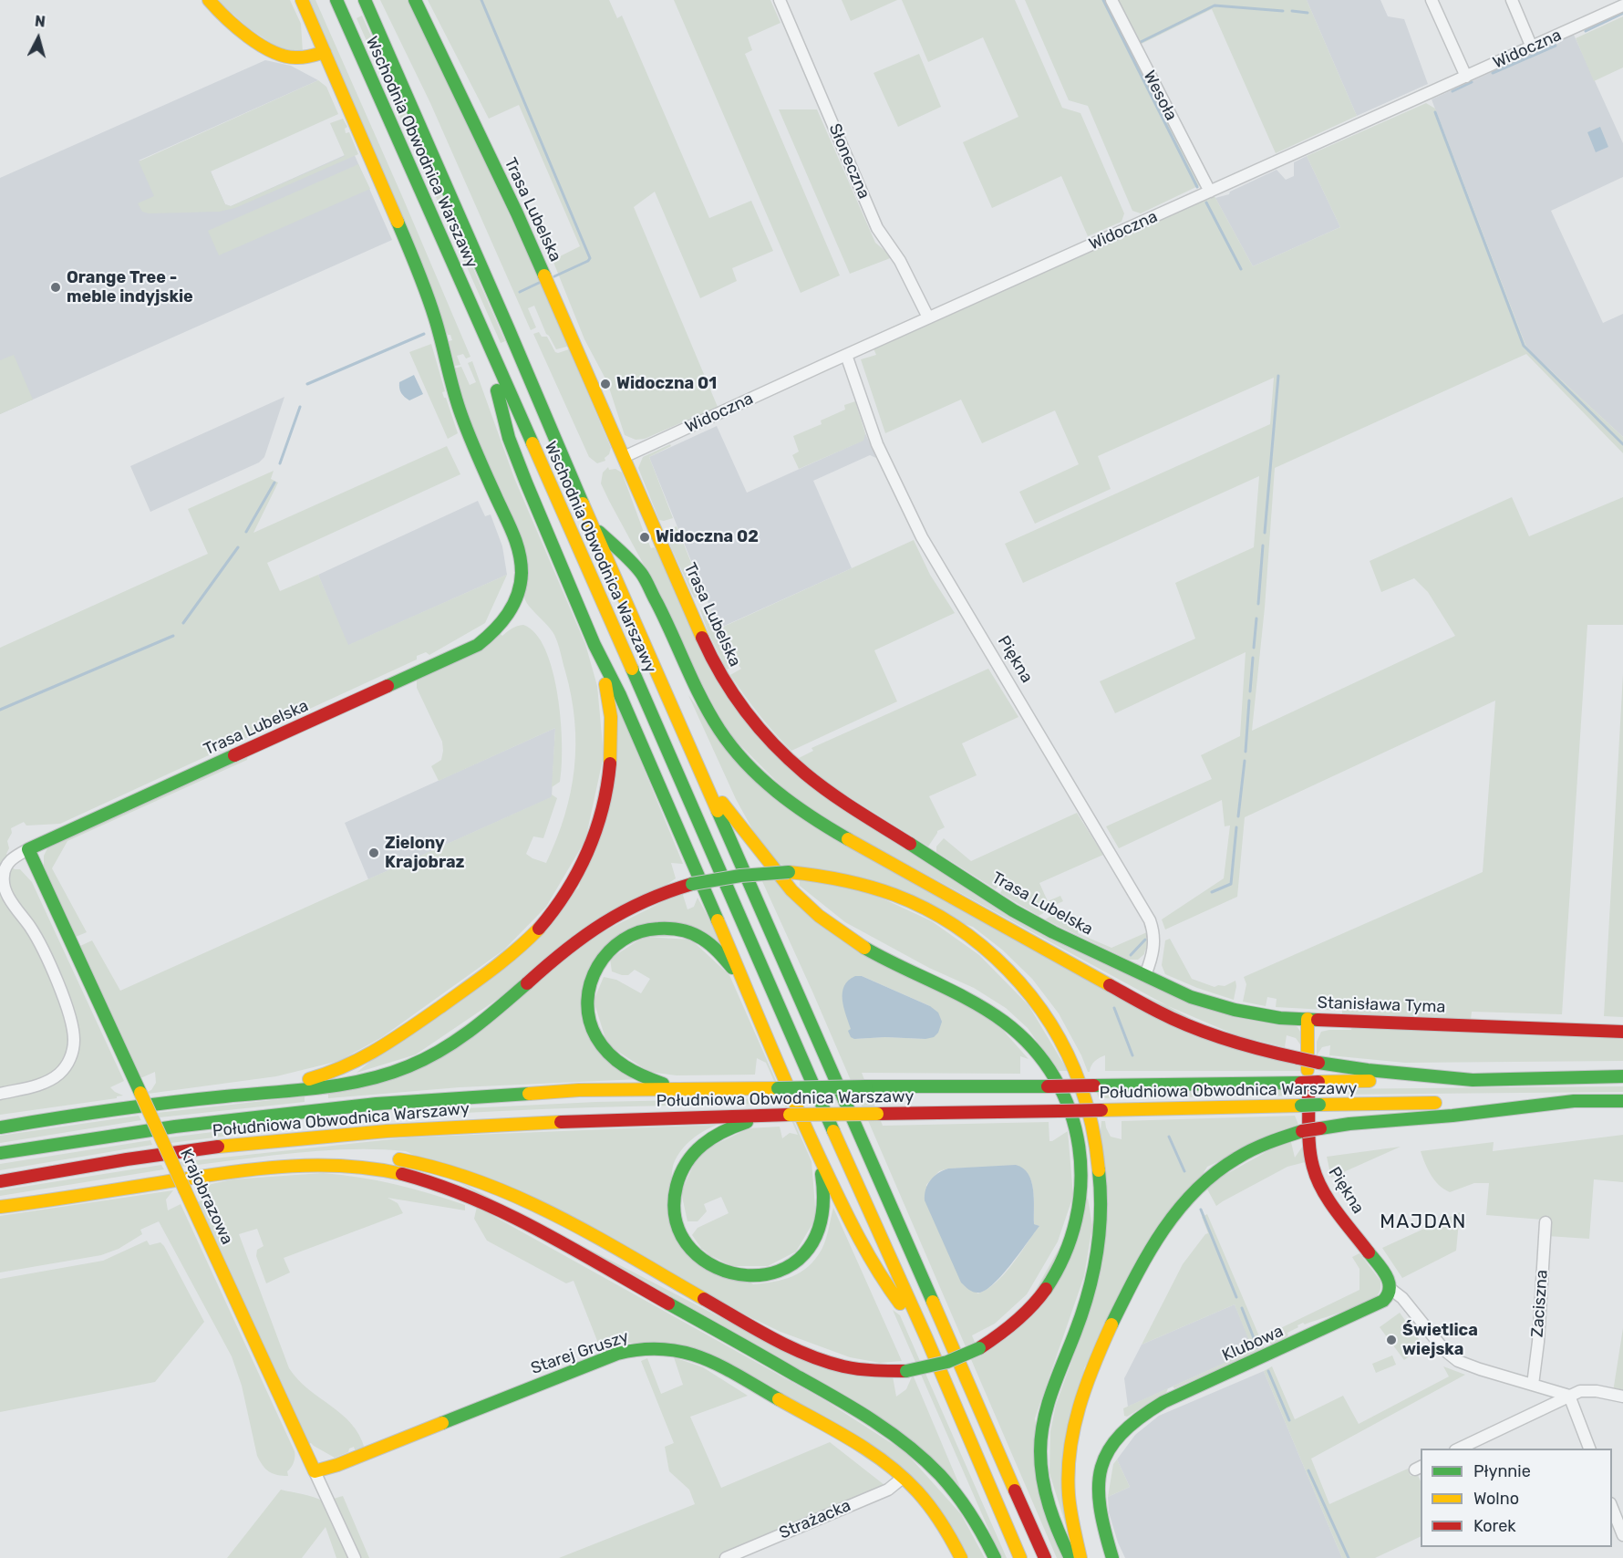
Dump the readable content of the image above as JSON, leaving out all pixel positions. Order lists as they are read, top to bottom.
{
  "streets": {
    "main road": [
      "Wschodnia Obwodnica Warszawy",
      "Trasa Lubelska",
      "Piękna",
      "Stanisława Tyma",
      "Południowa Obwodnica Warszawy",
      "Krajobrazowa",
      "Klubowa",
      "Starej Gruszy"
    ],
    "street": [
      "Widoczna",
      "Wesoła",
      "Słoneczna",
      "Zaciszna",
      "Strażacka"
    ]
  },
  "crossings": [
    ["Widoczna", "Wesoła"],
    ["Widoczna", "Słoneczna"],
    ["Widoczna", "Trasa Lubelska"],
    ["Widoczna", "Piękna"],
    ["Trasa Lubelska", "Piękna"],
    ["Trasa Lubelska", "Stanisława Tyma"],
    ["Trasa Lubelska", "Krajobrazowa"],
    ["Piękna", "Stanisława Tyma"],
    ["Piękna", "Zaciszna"],
    ["Piękna", "Klubowa"],
    ["Krajobrazowa", "Starej Gruszy"],
    ["Starej Gruszy", "Strażacka"]
  ],
  "districts": ["MAJDAN"],
  "places": [
    "Orange Tree - meble indyjskie",
    "Widoczna 01",
    "Widoczna 02",
    "Zielony Krajobraz",
    "Świetlica wiejska"
  ],
  "legend": ["Płynnie", "Wolno", "Korek"],
  "north": "top"
}
